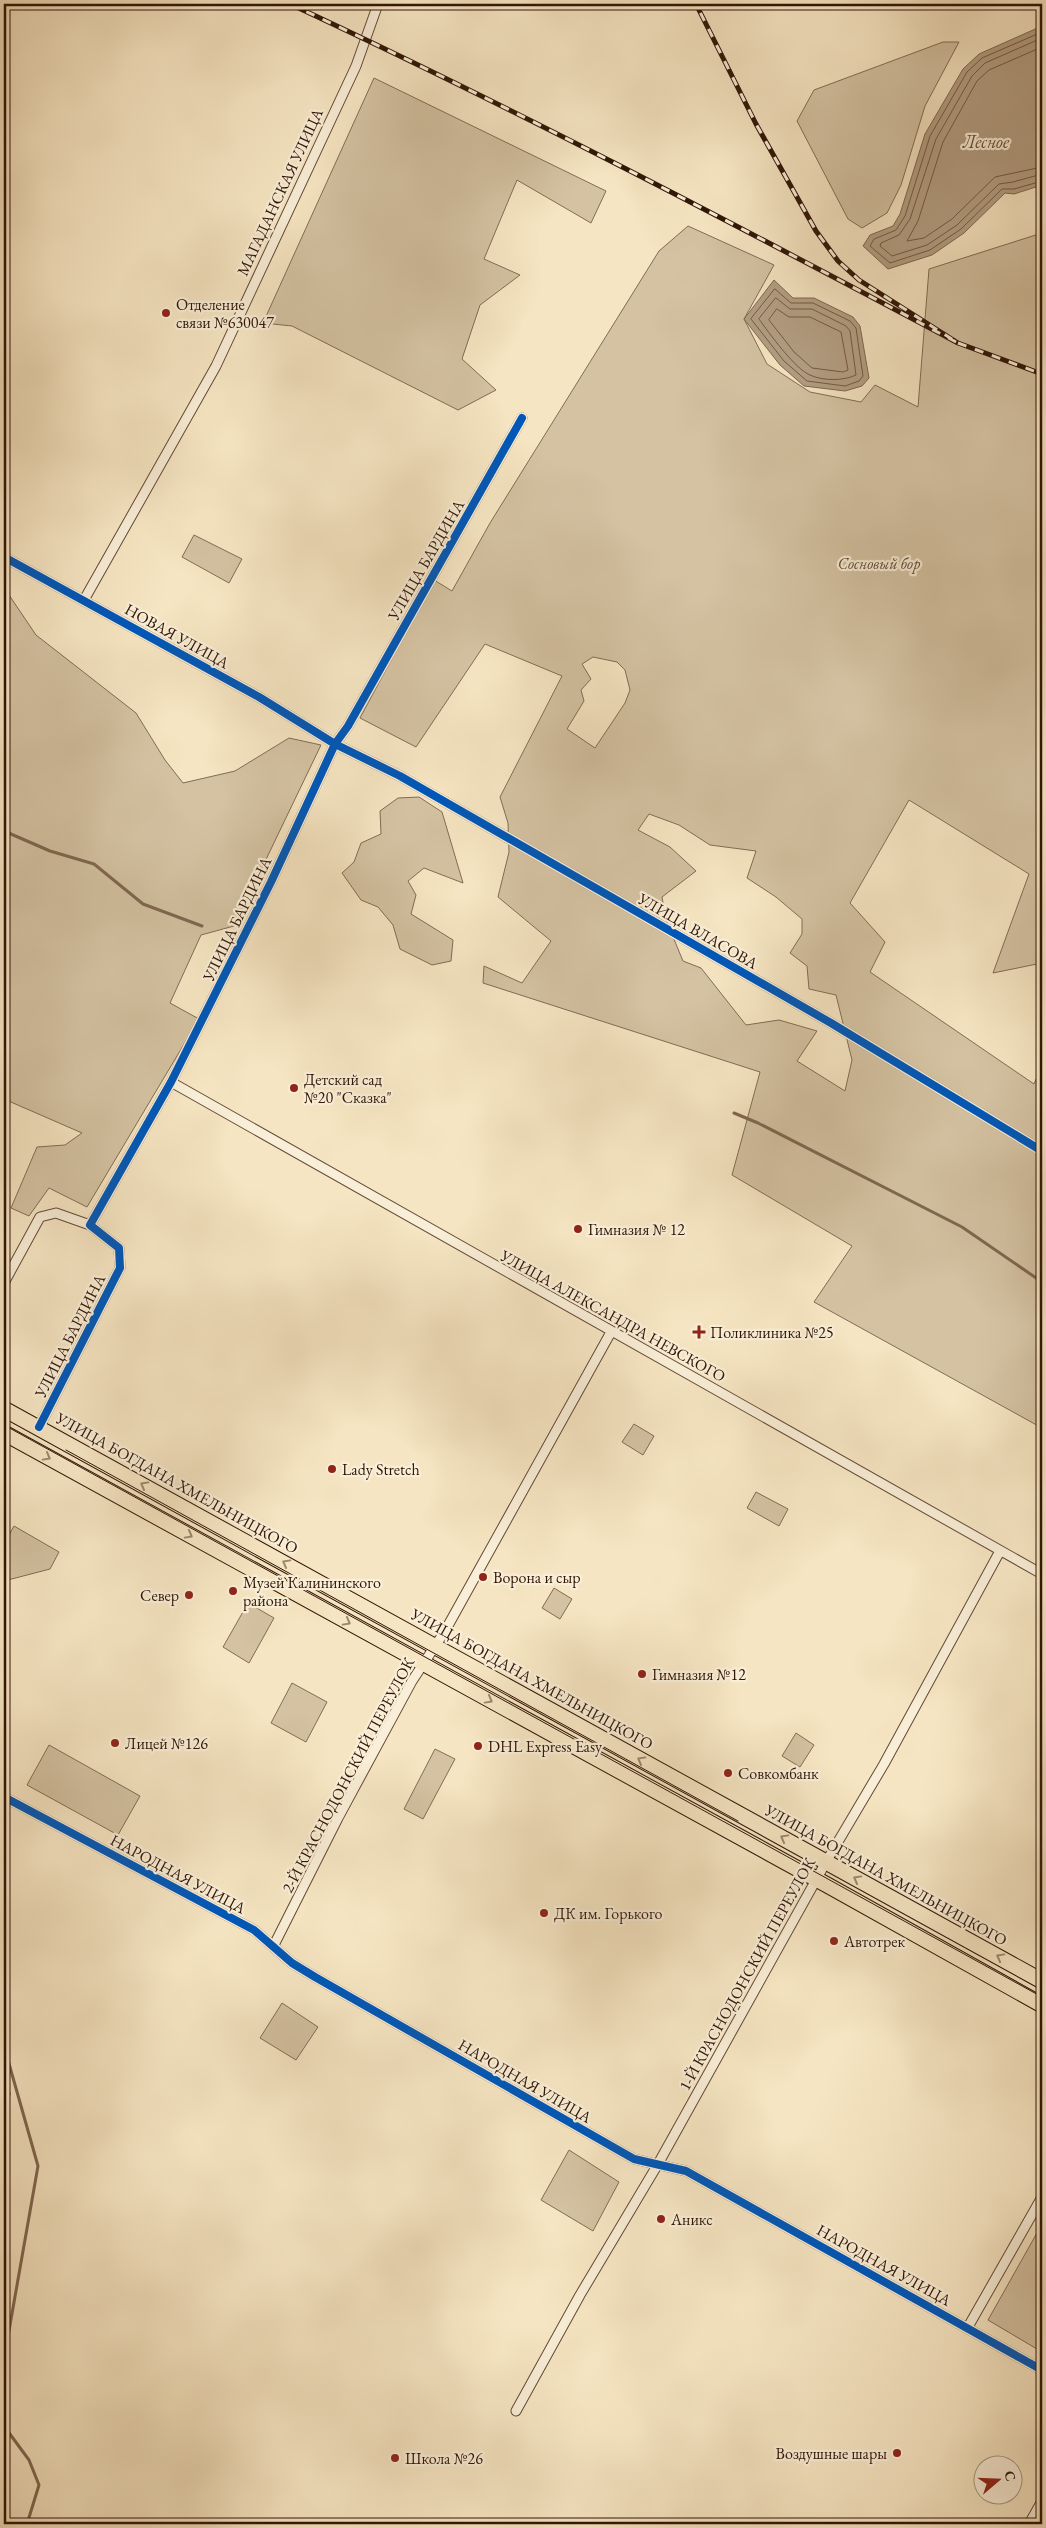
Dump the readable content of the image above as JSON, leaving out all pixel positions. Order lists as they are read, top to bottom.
{
  "streets": {
    "highway": ["УЛИЦА БОГДАНА ХМЕЛЬНИЦКОГО"],
    "street": [
      "МАГАДАНСКАЯ УЛИЦА",
      "УЛИЦА БАРДИНА",
      "НОВАЯ УЛИЦА",
      "УЛИЦА ВЛАСОВА",
      "УЛИЦА АЛЕКСАНДРА НЕВСКОГО",
      "2-Й КРАСНОДОНСКИЙ ПЕРЕУЛОК",
      "НАРОДНАЯ УЛИЦА",
      "1-Й КРАСНОДОНСКИЙ ПЕРЕУЛОК"
    ]
  },
  "crossings": [
    ["МАГАДАНСКАЯ УЛИЦА", "НОВАЯ УЛИЦА"],
    ["УЛИЦА БАРДИНА", "НОВАЯ УЛИЦА"],
    ["УЛИЦА БАРДИНА", "УЛИЦА ВЛАСОВА"],
    ["УЛИЦА БАРДИНА", "УЛИЦА АЛЕКСАНДРА НЕВСКОГО"],
    ["УЛИЦА БАРДИНА", "УЛИЦА БОГДАНА ХМЕЛЬНИЦКОГО"],
    ["НОВАЯ УЛИЦА", "УЛИЦА ВЛАСОВА"],
    ["УЛИЦА АЛЕКСАНДРА НЕВСКОГО", "2-Й КРАСНОДОНСКИЙ ПЕРЕУЛОК"],
    ["УЛИЦА АЛЕКСАНДРА НЕВСКОГО", "1-Й КРАСНОДОНСКИЙ ПЕРЕУЛОК"],
    ["УЛИЦА БОГДАНА ХМЕЛЬНИЦКОГО", "2-Й КРАСНОДОНСКИЙ ПЕРЕУЛОК"],
    ["УЛИЦА БОГДАНА ХМЕЛЬНИЦКОГО", "1-Й КРАСНОДОНСКИЙ ПЕРЕУЛОК"],
    ["2-Й КРАСНОДОНСКИЙ ПЕРЕУЛОК", "НАРОДНАЯ УЛИЦА"],
    ["НАРОДНАЯ УЛИЦА", "1-Й КРАСНОДОНСКИЙ ПЕРЕУЛОК"]
  ],
  "water": ["Лесное"],
  "parks": ["Сосновый бор"],
  "places": {
    "other": [
      "Отделение связи №630047",
      "Детский сад №20 \"Сказка\"",
      "Гимназия № 12",
      "Lady Stretch",
      "Ворона и сыр",
      "Музей Калининского района",
      "Север",
      "Гимназия №12",
      "Лицей №126",
      "DHL Express Easy",
      "Совкомбанк",
      "ДК им. Горького",
      "Автотрек",
      "Аникс",
      "Воздушные шары",
      "Школа №26"
    ],
    "health": ["Поликлиника №25"]
  },
  "north": "right"
}
